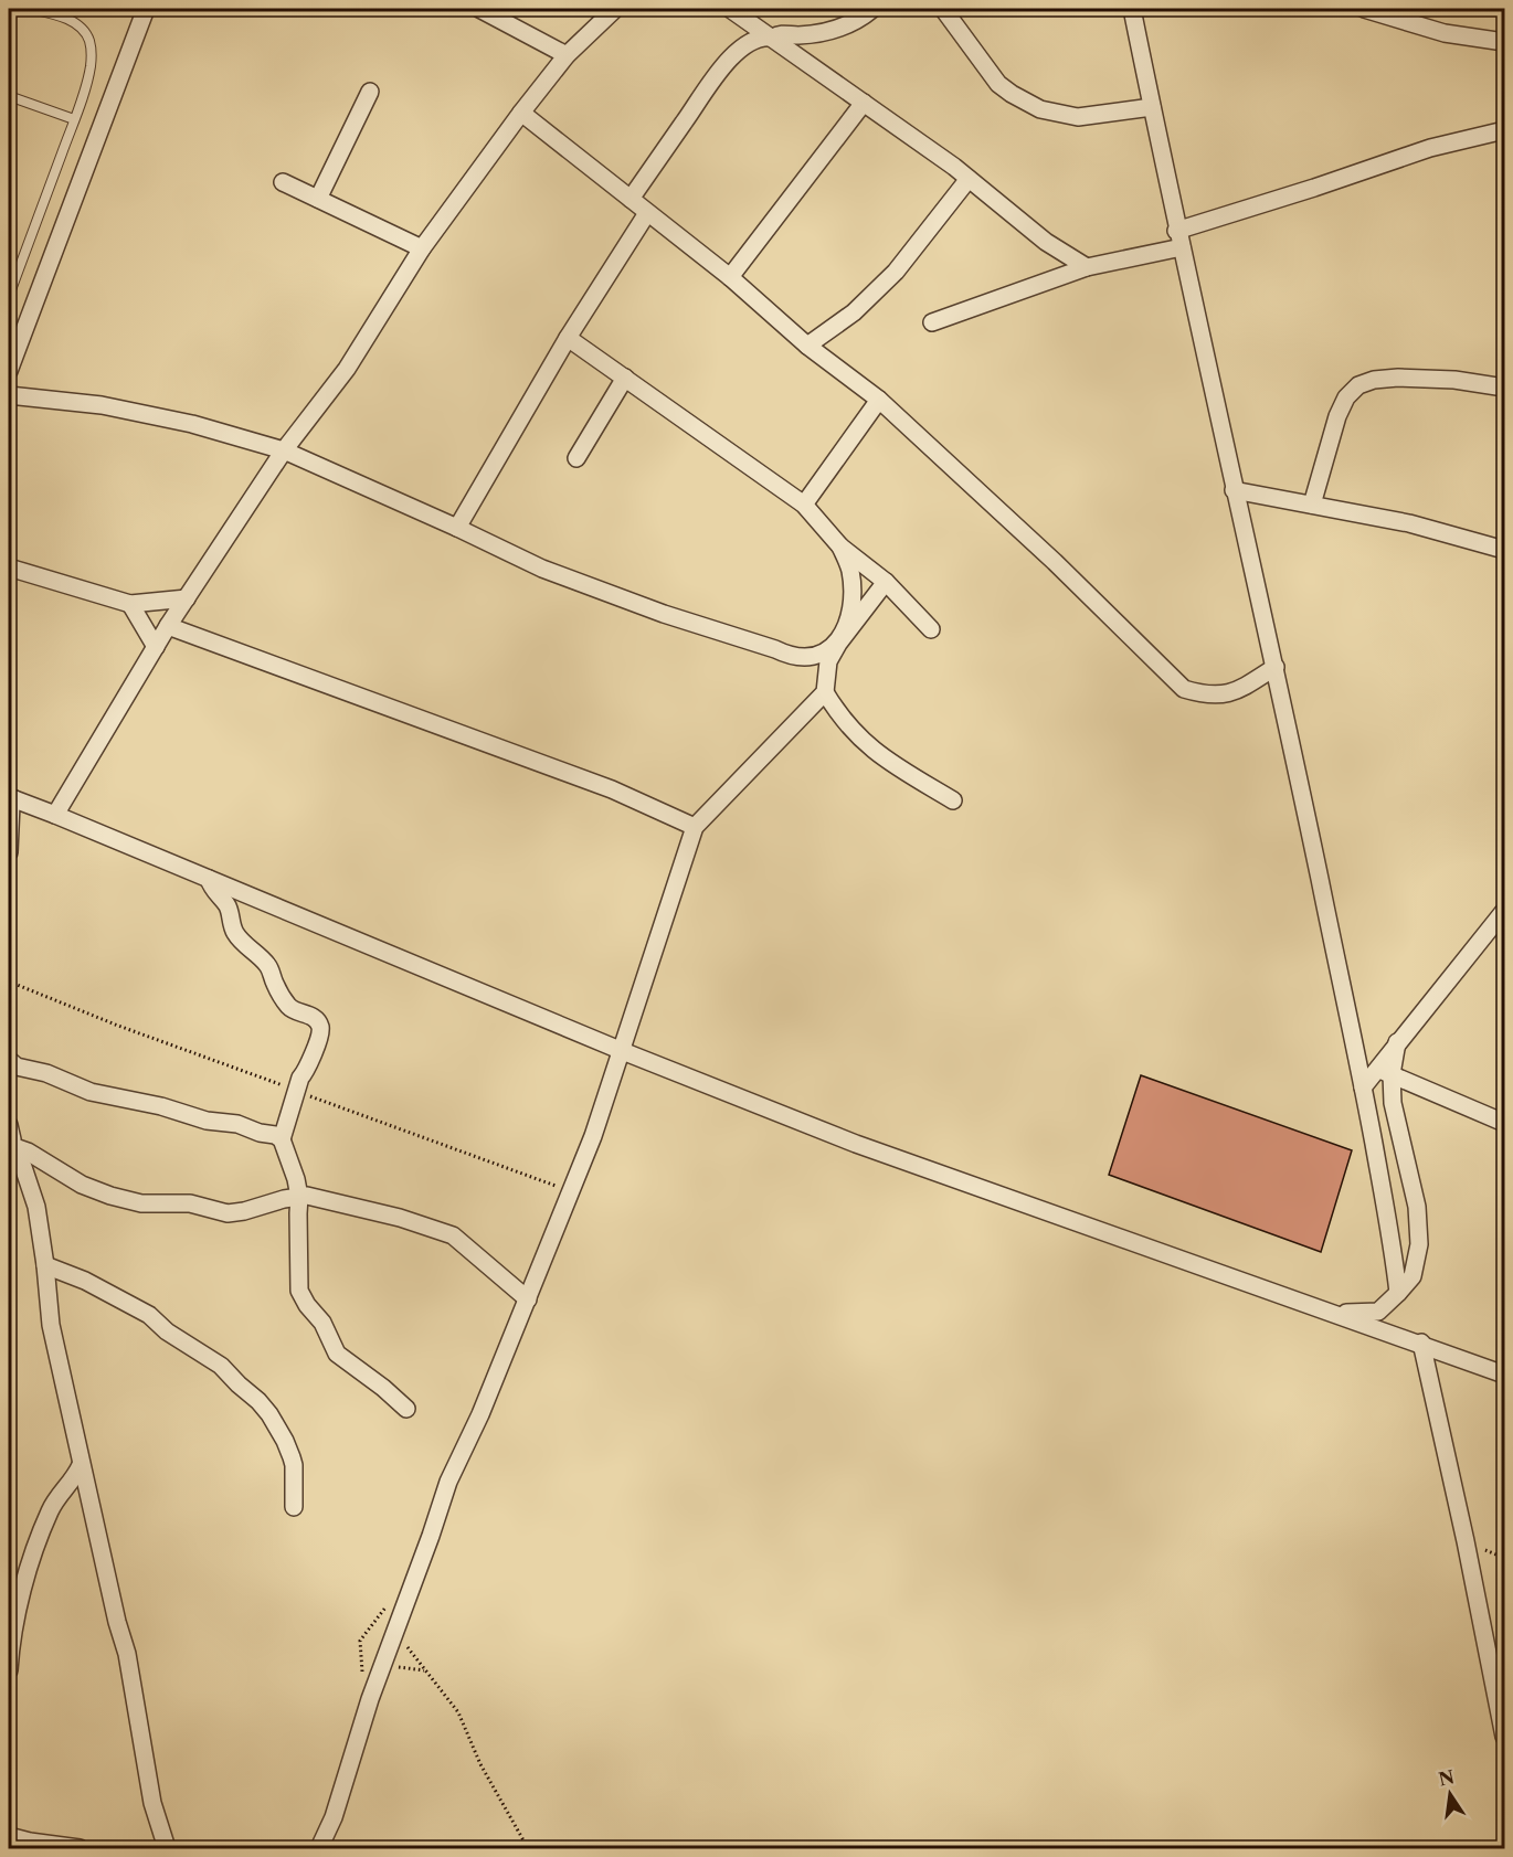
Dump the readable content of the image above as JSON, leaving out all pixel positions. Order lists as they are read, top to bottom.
{
  "north": "top"
}
